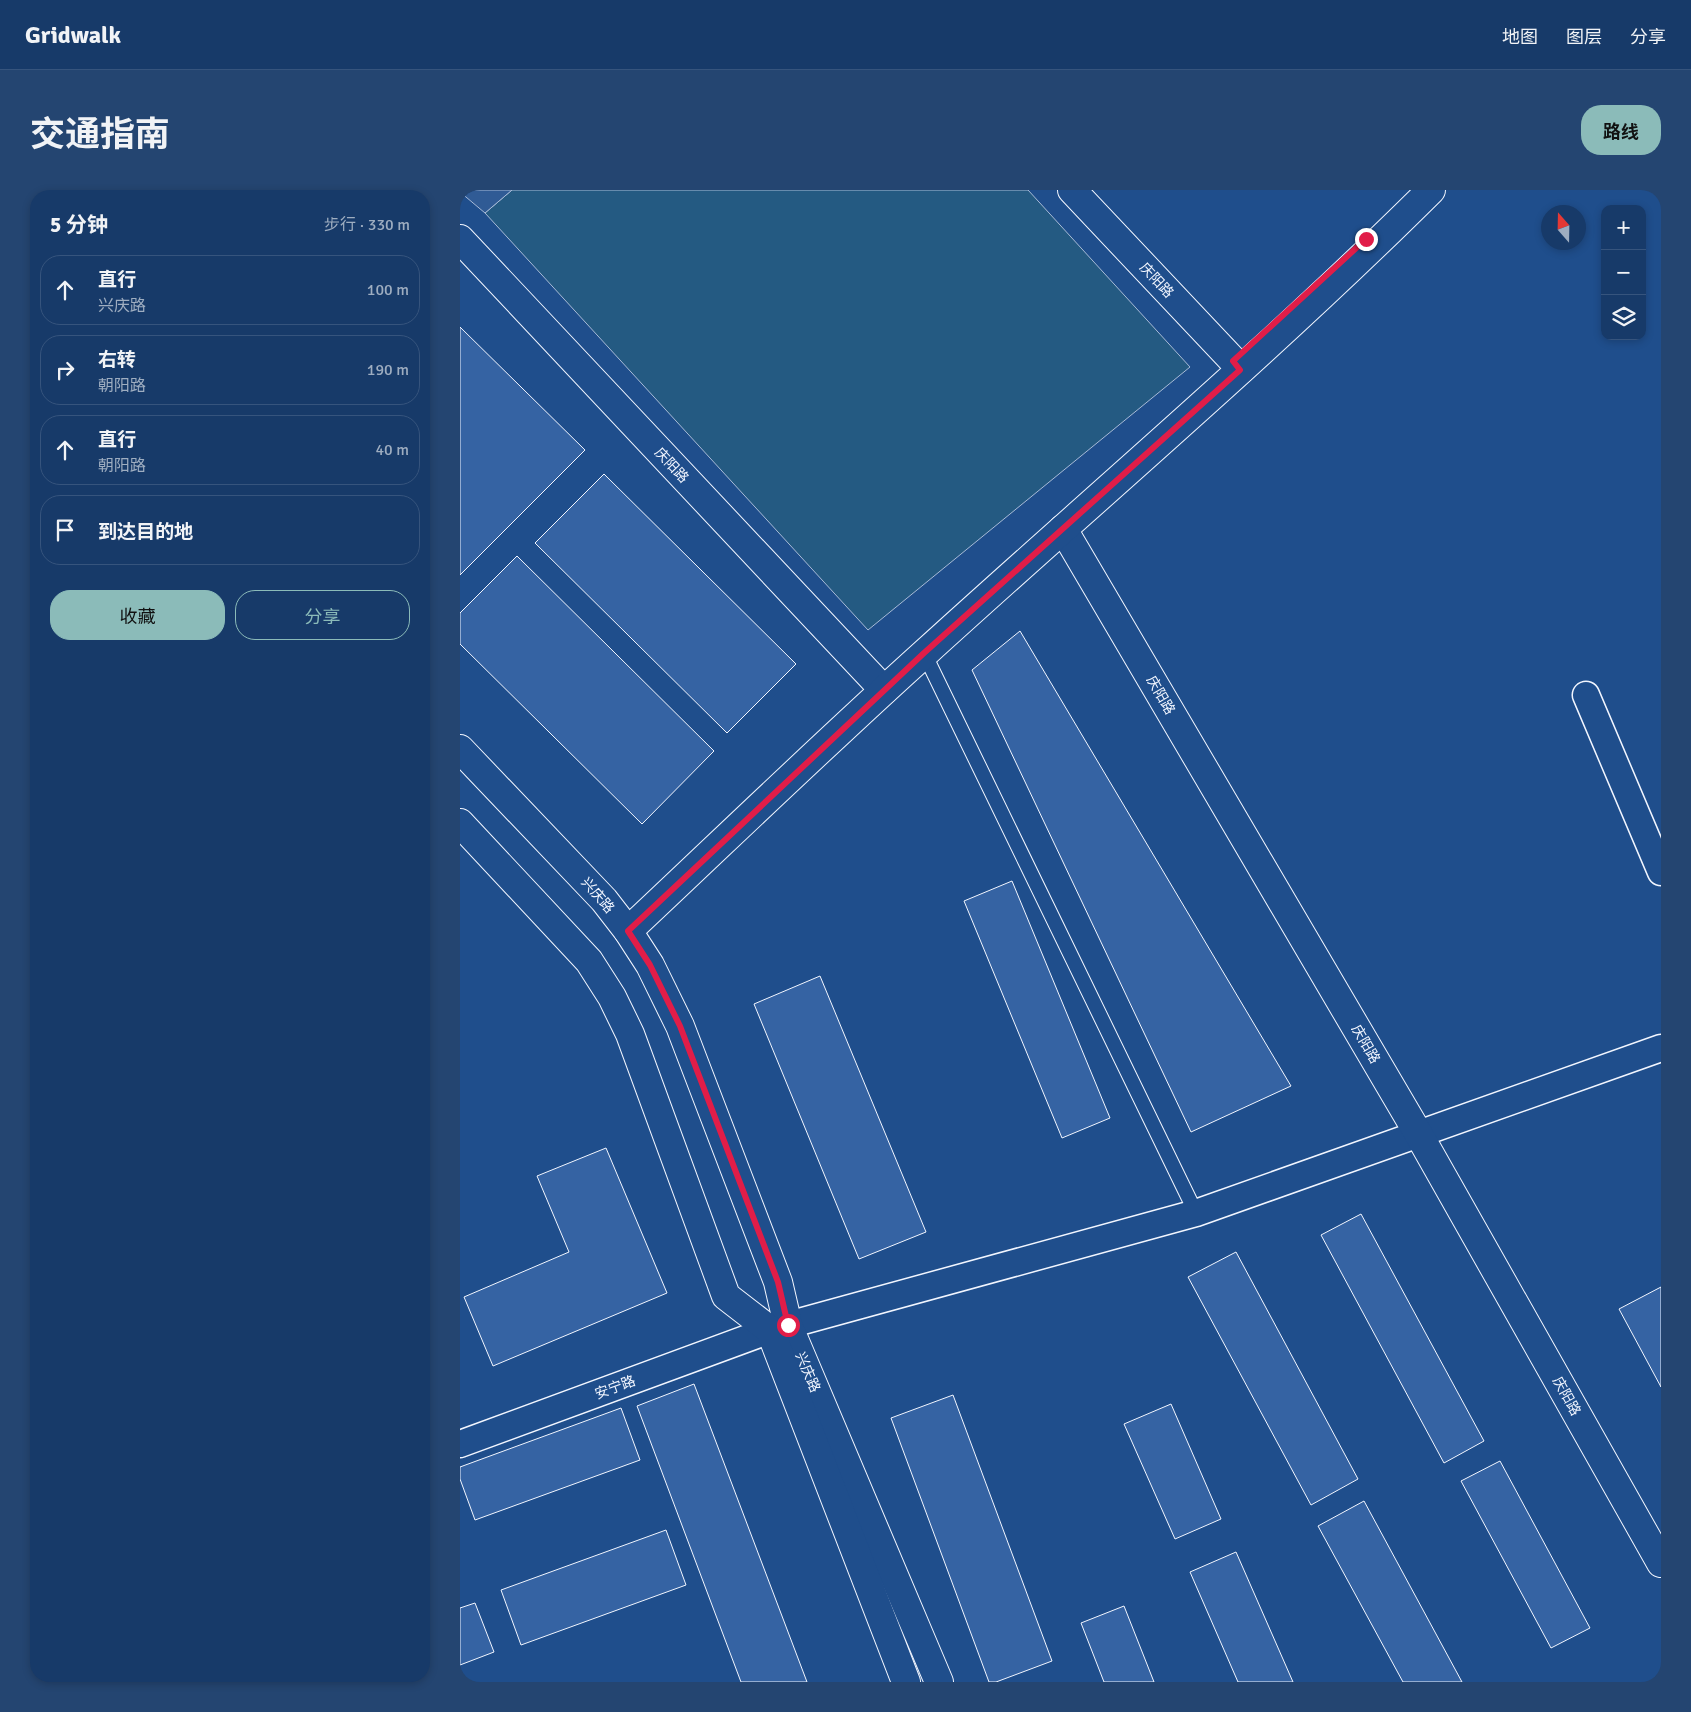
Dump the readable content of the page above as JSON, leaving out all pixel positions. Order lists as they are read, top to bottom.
{
  "streets": {
    "street": ["庆阳路", "兴庆路", "安宁路"]
  },
  "crossings": [
    ["庆阳路", "安宁路"],
    ["兴庆路", "安宁路"]
  ],
  "north": "top",
  "page": {
    "header": "Gridwalk",
    "nav": ["地图", "图层", "分享"],
    "title": "交通指南",
    "buttons": [
      "路线",
      ["收藏", "分享"]
    ],
    "heading": ["5 分钟", "步行 · 330 m"],
    "map_buttons": ["+", "−"],
    "list": [
      ["直行", "兴庆路", "100 m"],
      ["右转", "朝阳路", "190 m"],
      ["直行", "朝阳路", "40 m"],
      "到达目的地"
    ]
  }
}
